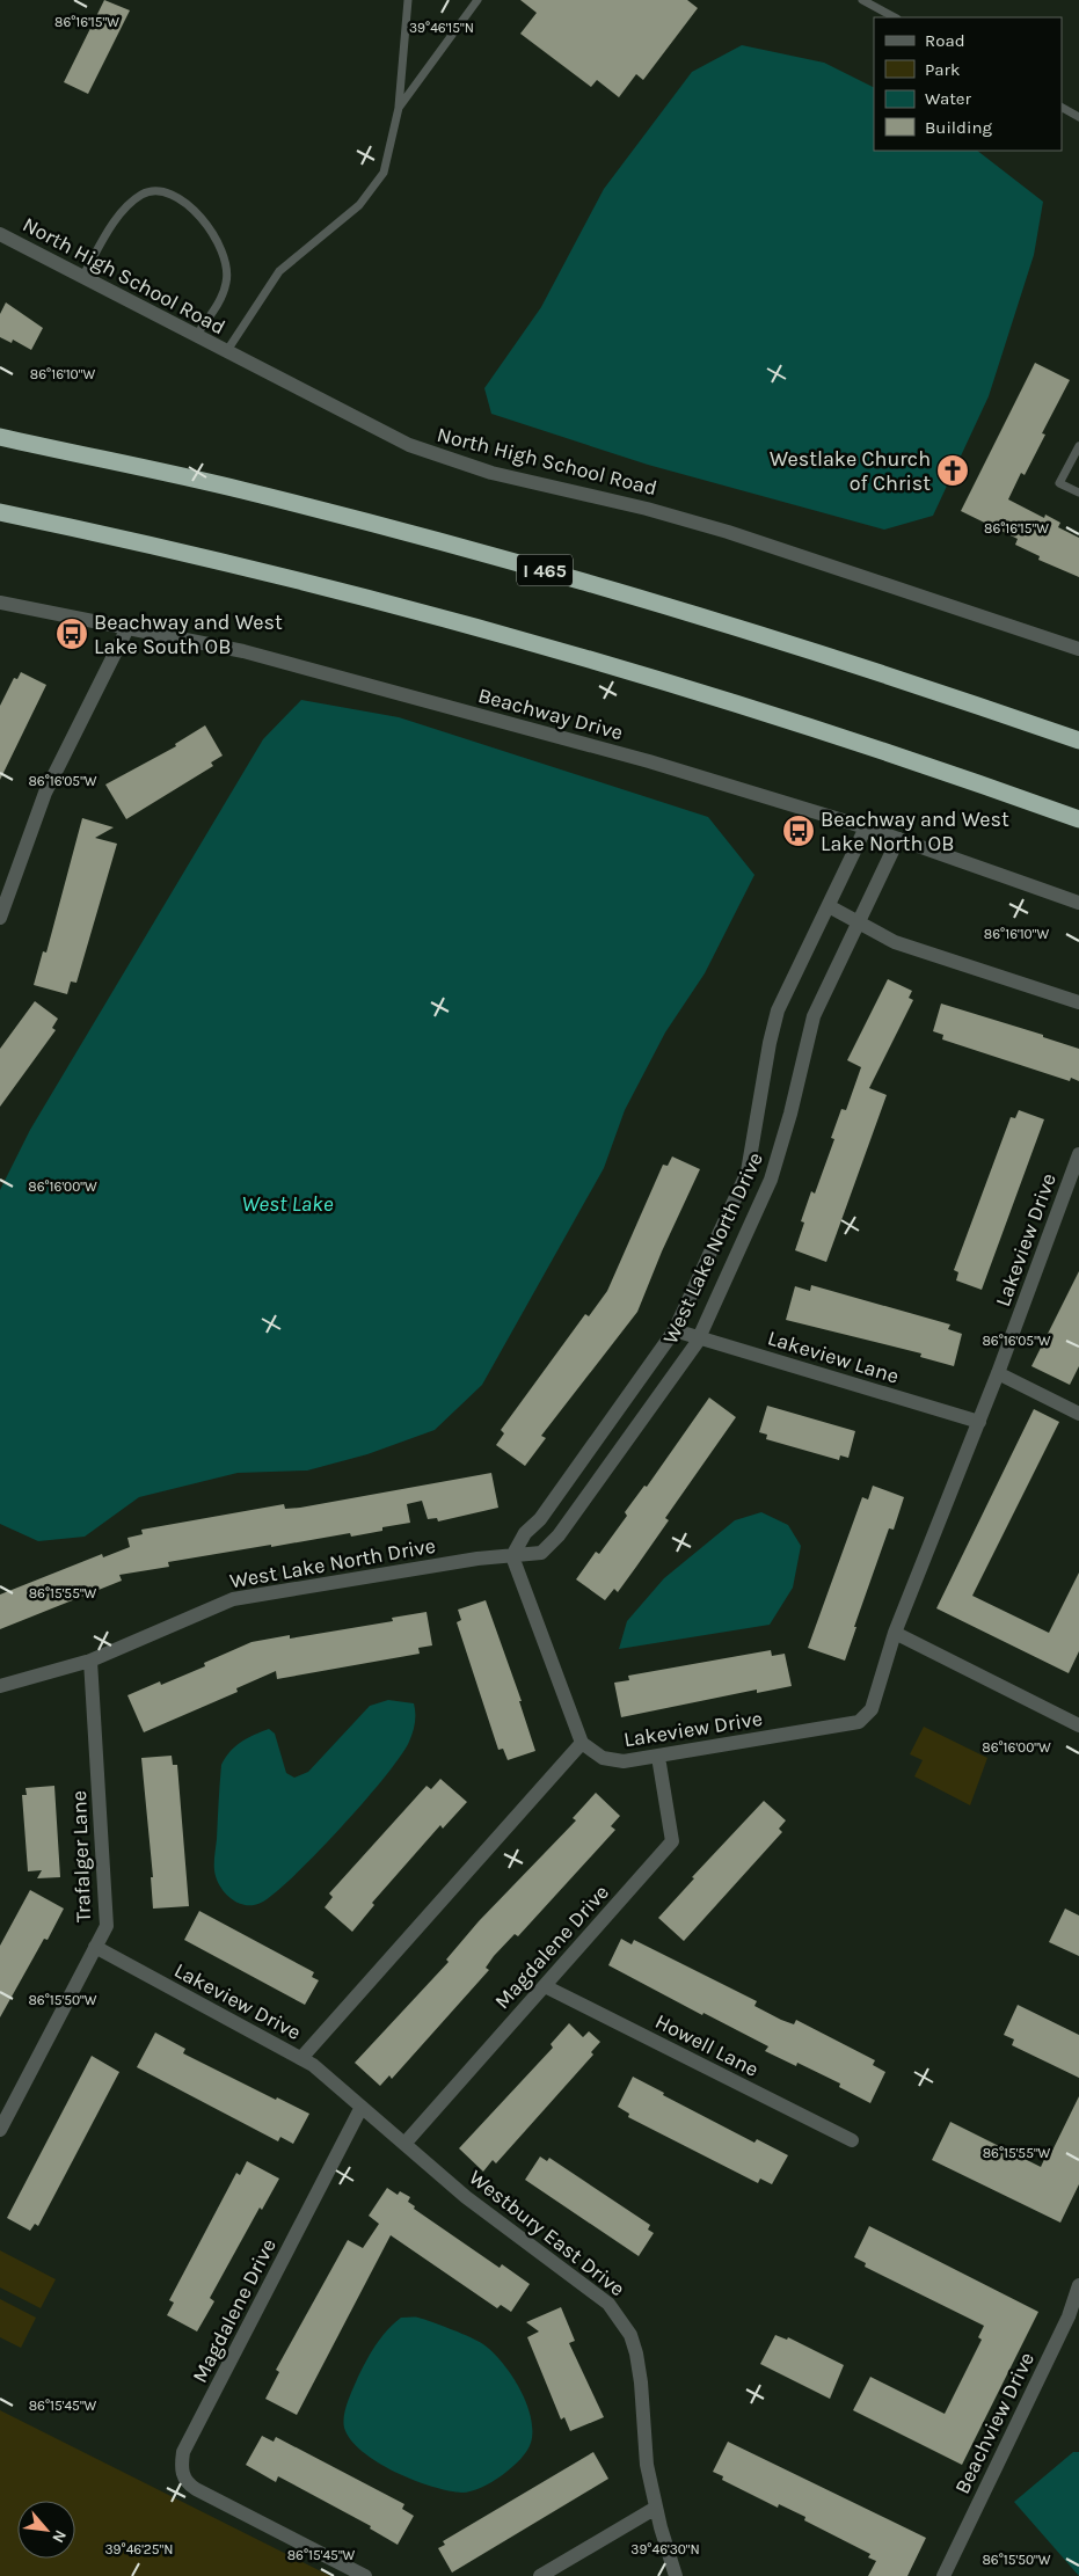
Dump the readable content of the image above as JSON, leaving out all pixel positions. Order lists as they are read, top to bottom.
{
  "streets": {
    "highway": ["I 465"],
    "street": [
      "North High School Road",
      "Beachway Drive",
      "Lakeview Drive",
      "West Lake North Drive",
      "Lakeview Lane",
      "Trafalger Lane",
      "Magdalene Drive",
      "Howell Lane",
      "Westbury East Drive",
      "Beachview Drive"
    ]
  },
  "crossings": [
    ["Beachway Drive", "West Lake North Drive"],
    ["Lakeview Drive", "Lakeview Lane"],
    ["Lakeview Drive", "Trafalger Lane"],
    ["Lakeview Drive", "Magdalene Drive"],
    ["West Lake North Drive", "Lakeview Lane"],
    ["West Lake North Drive", "Trafalger Lane"],
    ["Magdalene Drive", "Howell Lane"],
    ["Magdalene Drive", "Westbury East Drive"]
  ],
  "water": ["West Lake"],
  "places": {
    "church": ["Westlake Church of Christ"],
    "bus stop": ["Beachway and West Lake South OB", "Beachway and West Lake North OB"]
  },
  "legend": [
    "Road",
    "Park",
    "Water",
    "Building"
  ],
  "north": "bottom right",
  "coordinates": [
    "86°16'15\"W",
    "39°46'15\"N",
    "86°16'10\"W",
    "86°16'05\"W",
    "86°16'00\"W",
    "86°15'55\"W",
    "86°15'50\"W",
    "86°15'45\"W",
    "39°46'25\"N",
    "39°46'30\"N"
  ]
}
